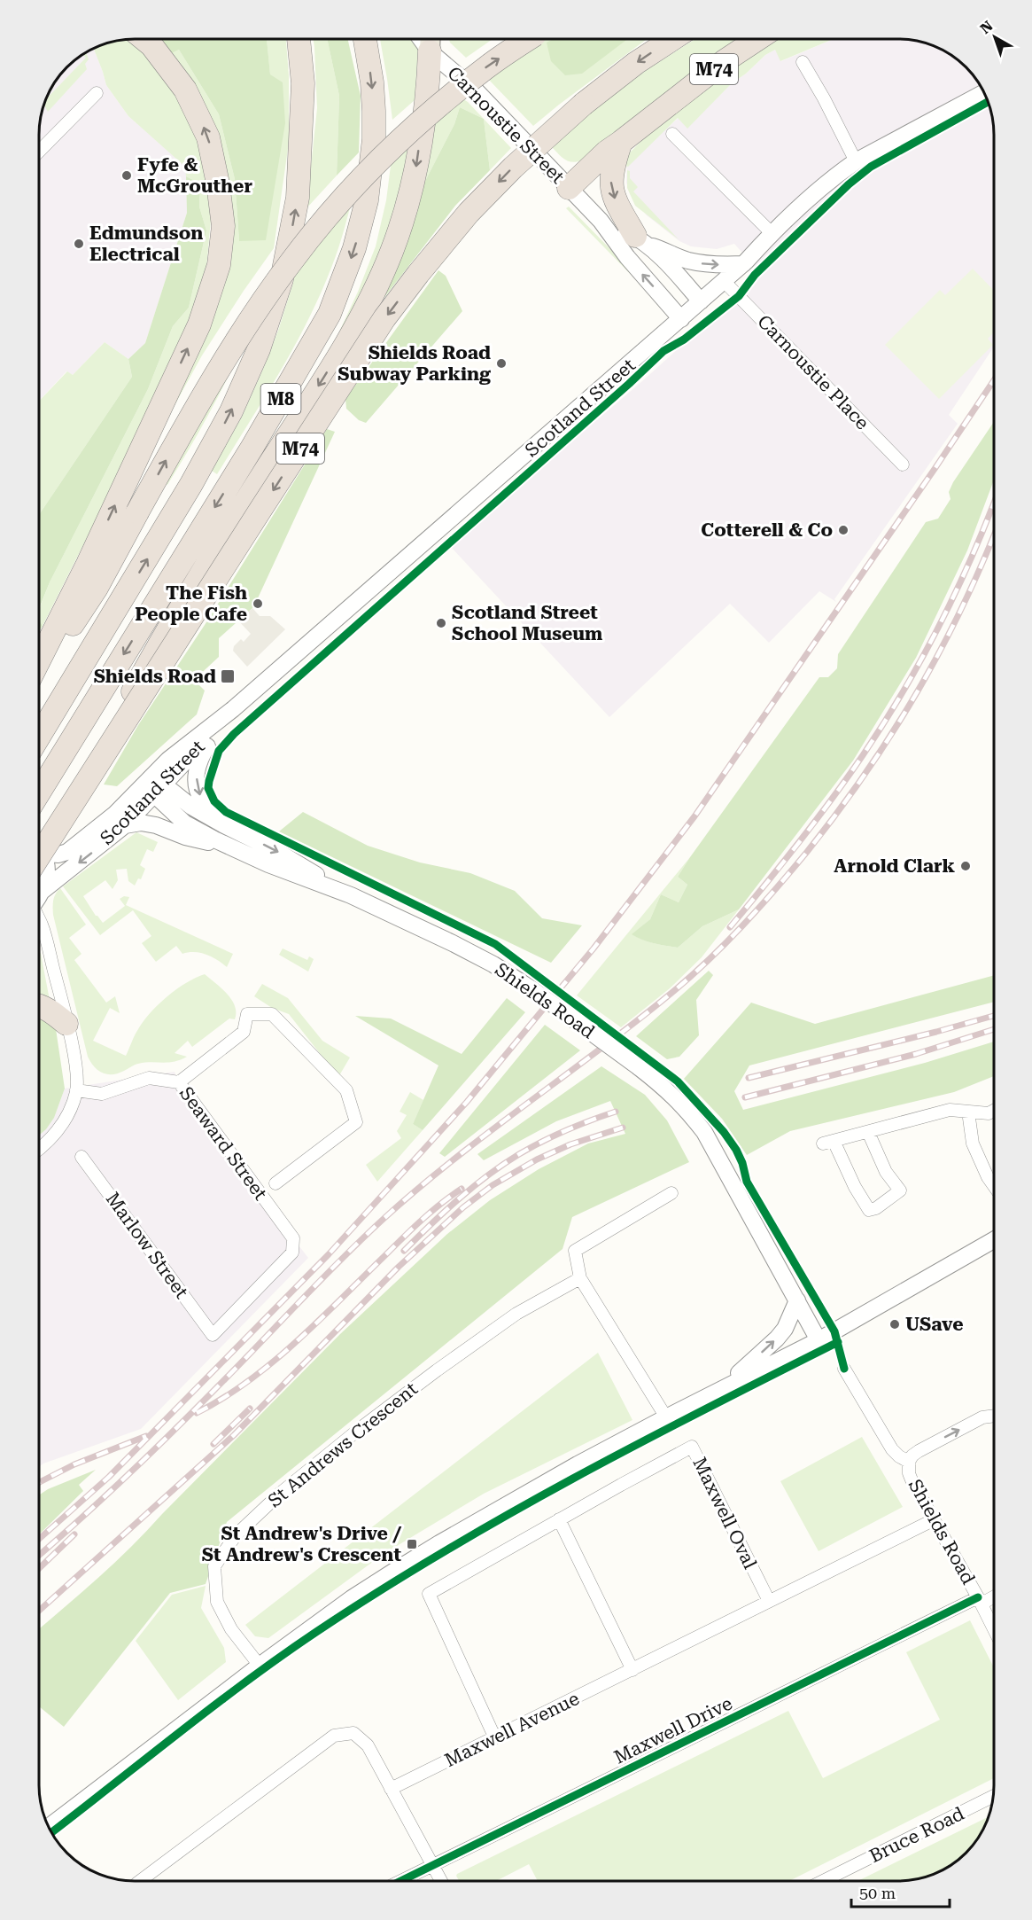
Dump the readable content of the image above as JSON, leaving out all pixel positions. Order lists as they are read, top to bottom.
{
  "streets": {
    "highway": ["M74", "M8"],
    "street": [
      "Carnoustie Street",
      "Carnoustie Place",
      "Scotland Street",
      "Shields Road",
      "Seaward Street",
      "Marlow Street",
      "St Andrews Crescent",
      "Maxwell Oval",
      "Maxwell Avenue",
      "Maxwell Drive",
      "Bruce Road"
    ]
  },
  "crossings": [
    ["M74", "Carnoustie Street"],
    ["M74", "M8"],
    ["Carnoustie Street", "M8"],
    ["Carnoustie Street", "Scotland Street"],
    ["Carnoustie Place", "Scotland Street"],
    ["Scotland Street", "Shields Road"],
    ["Shields Road", "Maxwell Avenue"],
    ["Shields Road", "Maxwell Drive"],
    ["Seaward Street", "Marlow Street"],
    ["Maxwell Oval", "Maxwell Avenue"]
  ],
  "places": {
    "other": [
      "Fyfe & McGrouther",
      "Edmundson Electrical",
      "Shields Road Subway Parking",
      "Cotterell & Co",
      "The Fish People Cafe",
      "Scotland Street School Museum",
      "Arnold Clark",
      "USave"
    ],
    "transit": ["Shields Road", "St Andrew's Drive / St Andrew's Crescent"]
  },
  "scale_bar": "50 m",
  "north": "top left"
}
